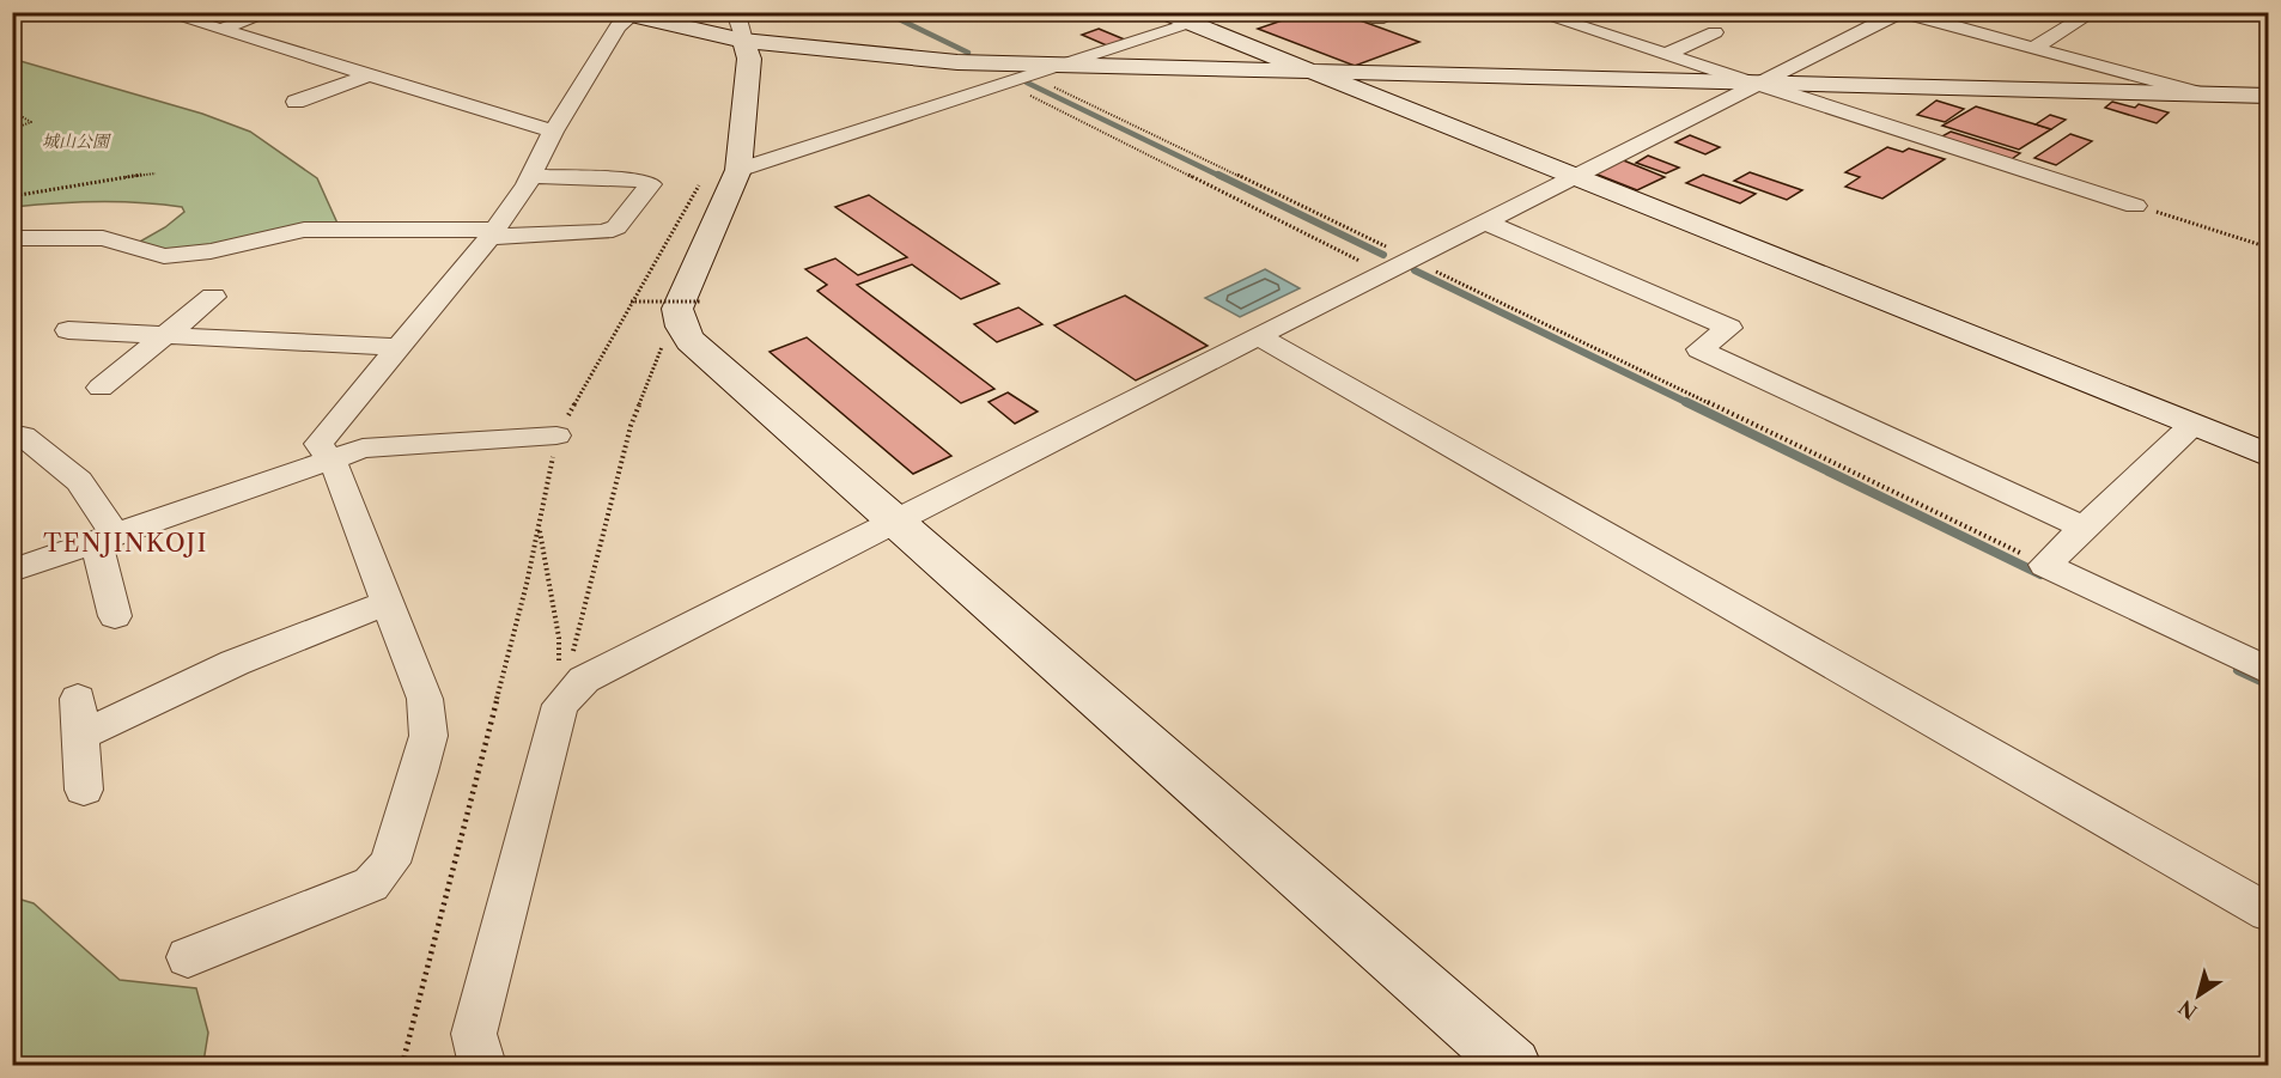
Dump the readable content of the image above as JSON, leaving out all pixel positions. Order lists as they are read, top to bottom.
{
  "districts": ["TENJINKOJI"],
  "parks": ["城山公園"],
  "north": "bottom left"
}
